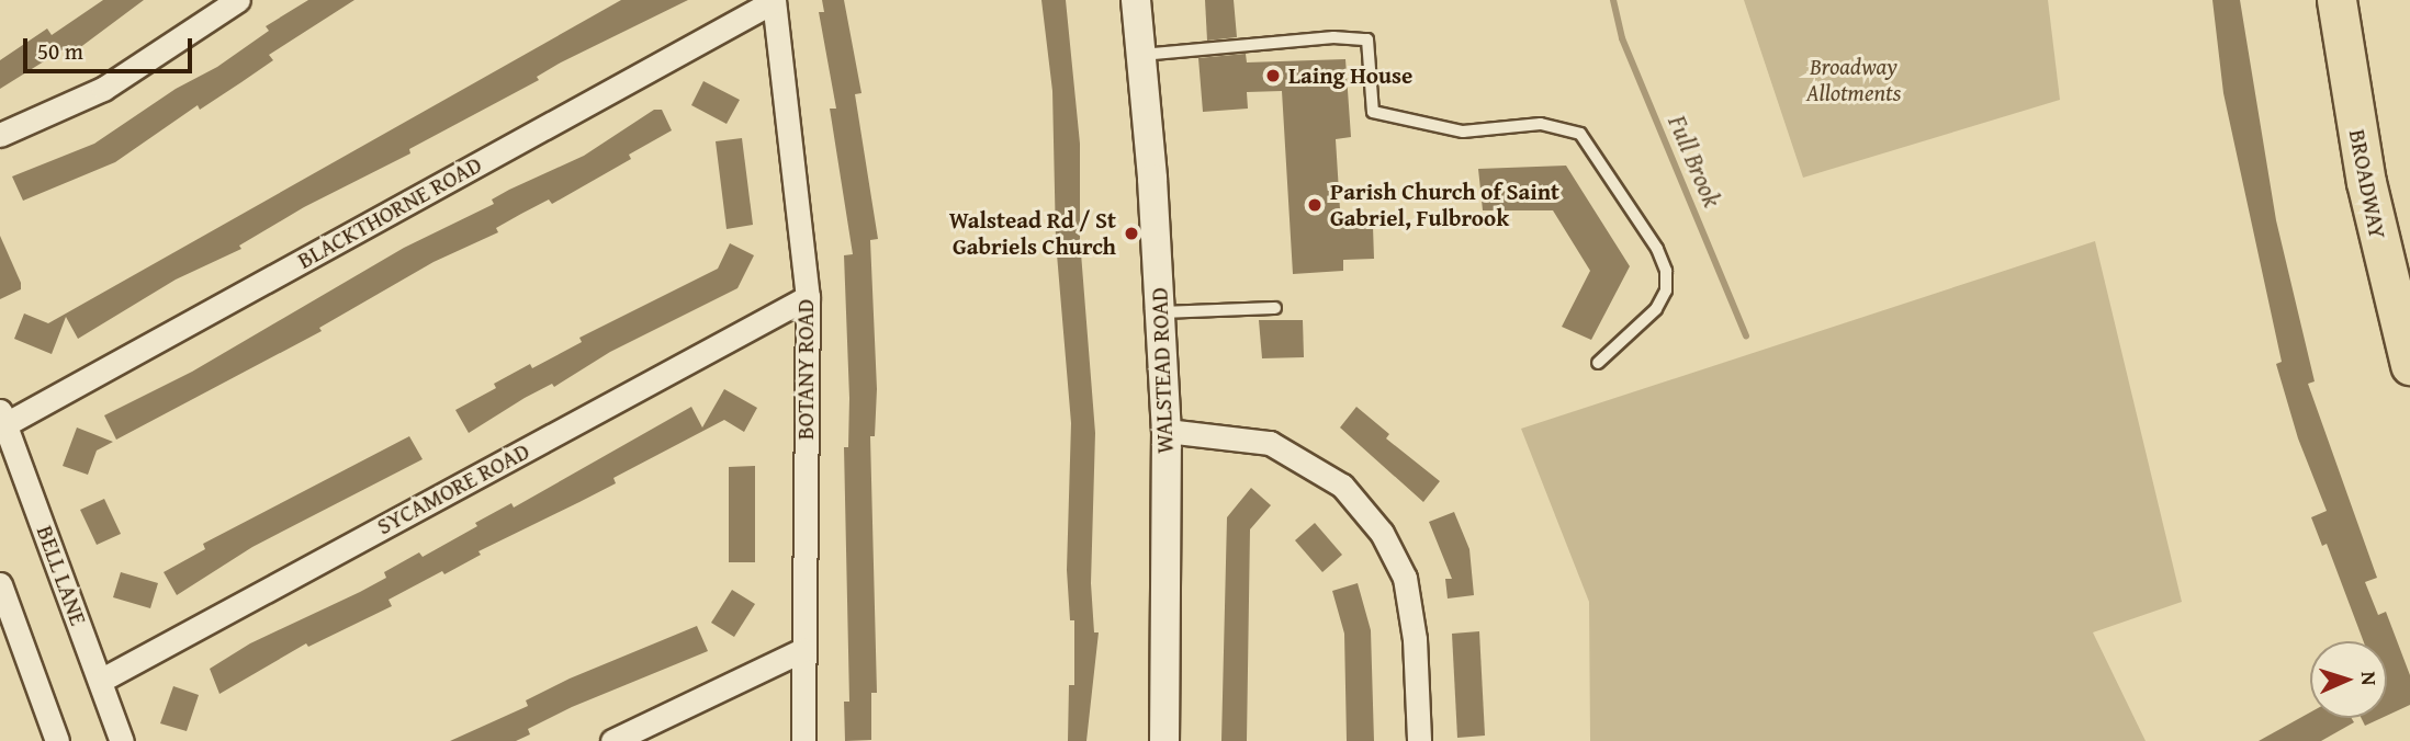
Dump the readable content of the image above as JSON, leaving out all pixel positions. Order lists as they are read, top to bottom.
{
  "streets": {
    "highway": ["BROADWAY"],
    "street": [
      "BLACKTHORNE ROAD",
      "BOTANY ROAD",
      "WALSTEAD ROAD",
      "SYCAMORE ROAD",
      "BELL LANE"
    ]
  },
  "crossings": [
    ["BLACKTHORNE ROAD", "BOTANY ROAD"],
    ["BLACKTHORNE ROAD", "BELL LANE"],
    ["BOTANY ROAD", "SYCAMORE ROAD"],
    ["SYCAMORE ROAD", "BELL LANE"]
  ],
  "water": ["Full Brook"],
  "parks": ["Broadway Allotments"],
  "places": ["Laing House", "Parish Church of Saint Gabriel, Fulbrook", "Walstead Rd / St Gabriels Church"],
  "scale_bar": "50 m",
  "north": "right"
}
